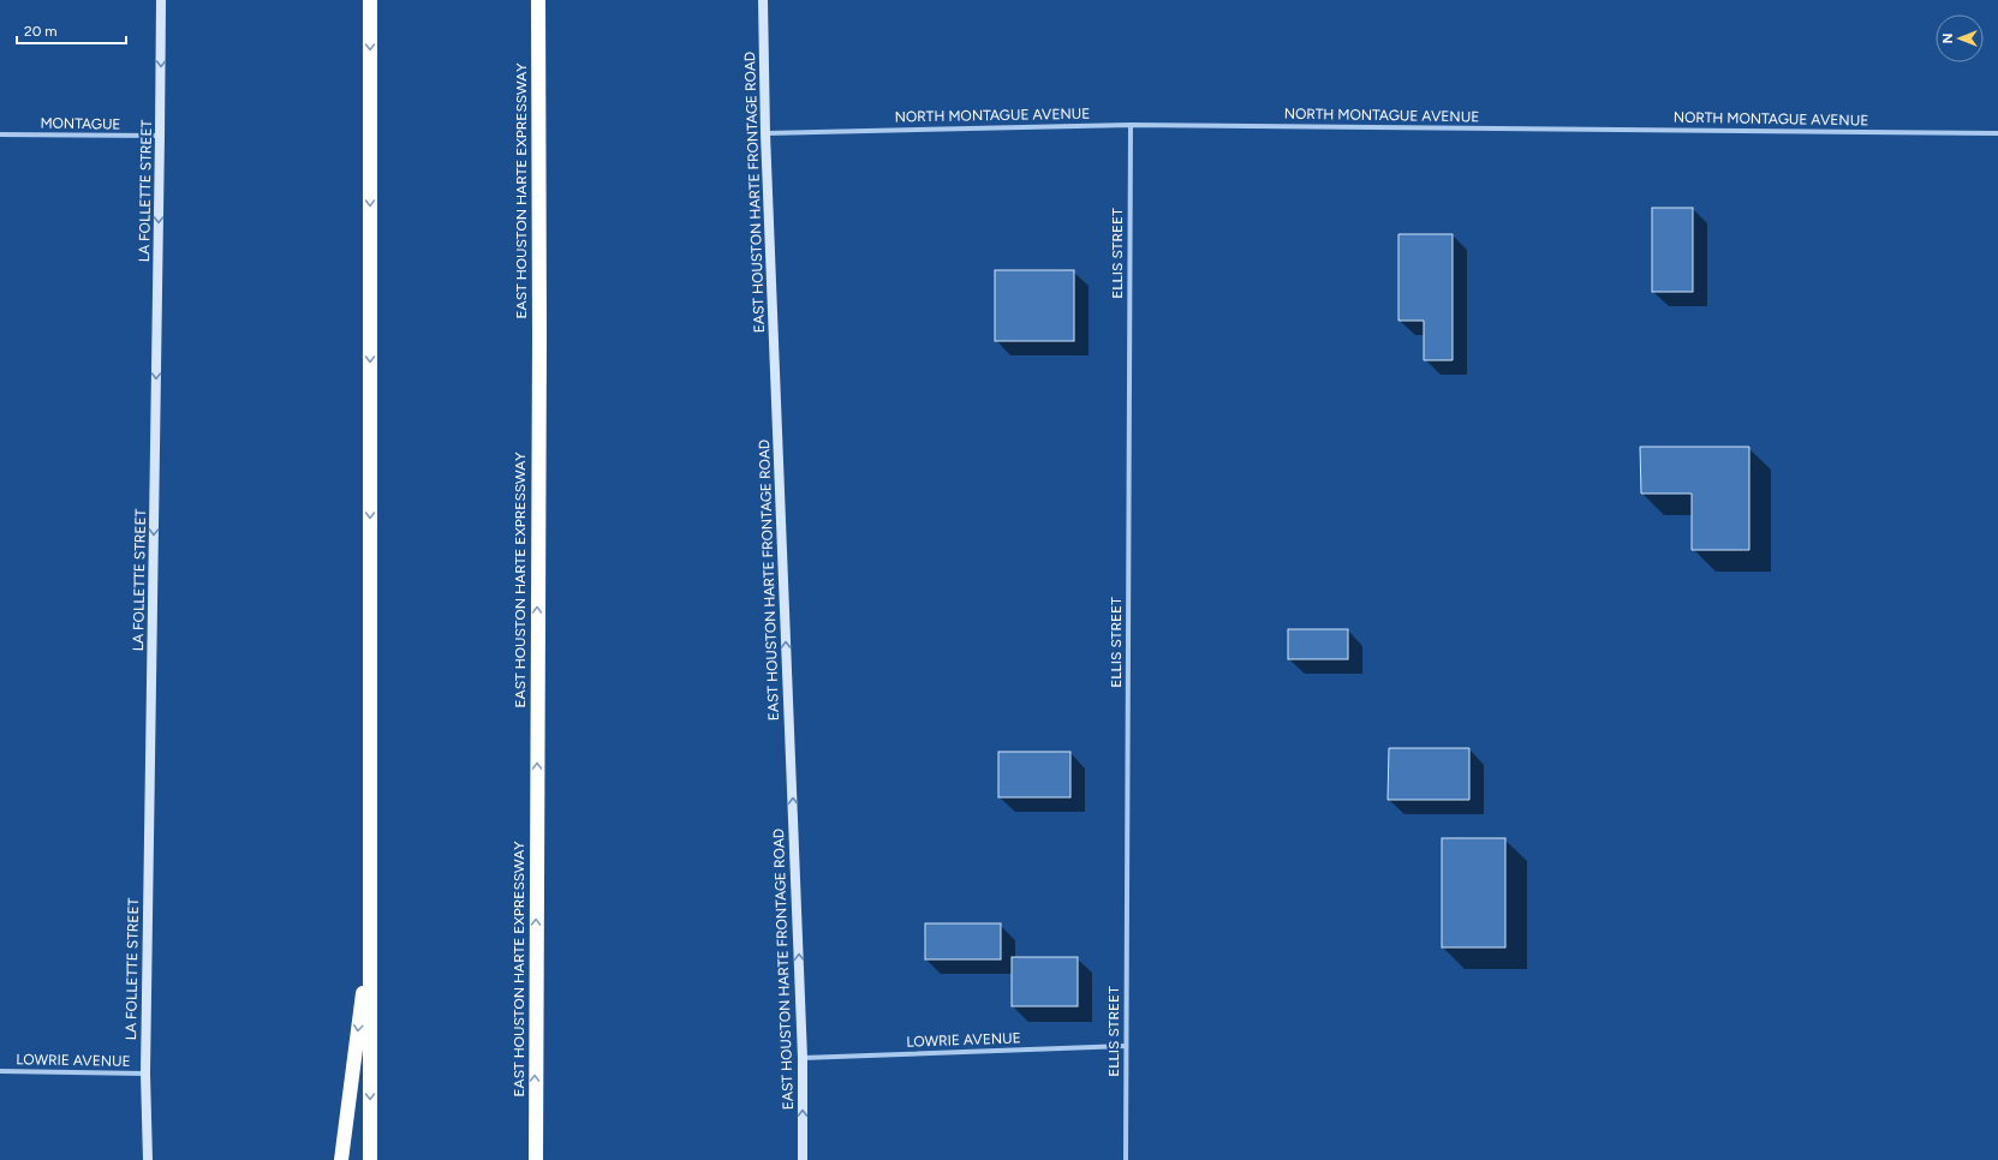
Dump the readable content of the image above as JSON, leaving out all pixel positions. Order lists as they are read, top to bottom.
{
  "streets": {
    "highway": ["EAST HOUSTON HARTE EXPRESSWAY"],
    "main road": ["LA FOLLETTE STREET", "EAST HOUSTON HARTE FRONTAGE ROAD"],
    "street": [
      "NORTH MONTAGUE AVENUE",
      "MONTAGUE",
      "ELLIS STREET",
      "LOWRIE AVENUE"
    ]
  },
  "crossings": [
    ["NORTH MONTAGUE AVENUE", "EAST HOUSTON HARTE FRONTAGE ROAD"],
    ["NORTH MONTAGUE AVENUE", "ELLIS STREET"],
    ["MONTAGUE", "LA FOLLETTE STREET"],
    ["LA FOLLETTE STREET", "LOWRIE AVENUE"],
    ["EAST HOUSTON HARTE FRONTAGE ROAD", "LOWRIE AVENUE"],
    ["ELLIS STREET", "LOWRIE AVENUE"]
  ],
  "one_way": ["LA FOLLETTE STREET", "EAST HOUSTON HARTE EXPRESSWAY", "EAST HOUSTON HARTE FRONTAGE ROAD"],
  "scale_bar": "20 m",
  "north": "left"
}
